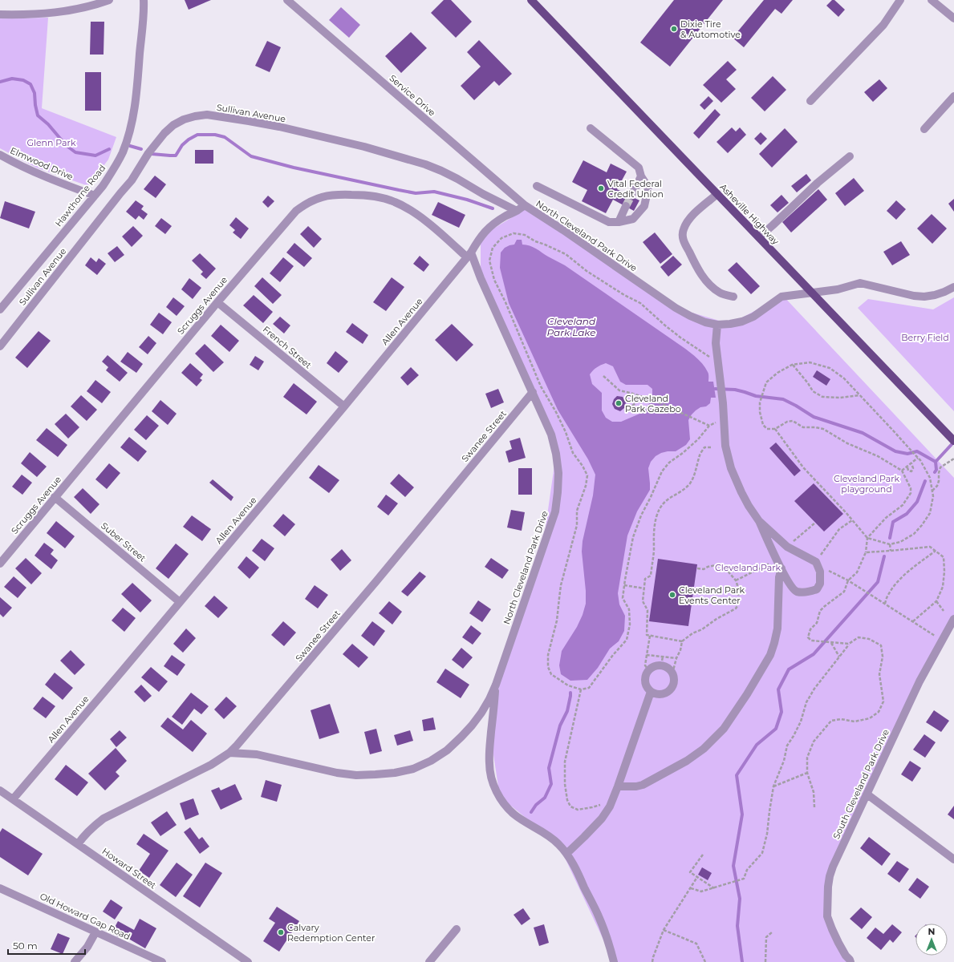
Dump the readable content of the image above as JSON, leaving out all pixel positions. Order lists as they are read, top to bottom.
{
  "streets": {
    "main road": ["Asheville Highway"],
    "street": [
      "Service Drive",
      "Sullivan Avenue",
      "Elmwood Drive",
      "Hawthorne Road",
      "North Cleveland Park Drive",
      "Scruggs Avenue",
      "Allen Avenue",
      "French Street",
      "Swanee Street",
      "Suber Street",
      "South Cleveland Park Drive",
      "Howard Street",
      "Old Howard Gap Road"
    ]
  },
  "crossings": [
    ["Service Drive", "North Cleveland Park Drive"],
    ["Sullivan Avenue", "North Cleveland Park Drive"],
    ["Elmwood Drive", "Hawthorne Road"],
    ["Asheville Highway", "North Cleveland Park Drive"],
    ["North Cleveland Park Drive", "Scruggs Avenue"],
    ["North Cleveland Park Drive", "Allen Avenue"],
    ["North Cleveland Park Drive", "Swanee Street"],
    ["Scruggs Avenue", "Allen Avenue"],
    ["Scruggs Avenue", "French Street"],
    ["Scruggs Avenue", "Suber Street"],
    ["Allen Avenue", "French Street"],
    ["Allen Avenue", "Suber Street"],
    ["Allen Avenue", "Howard Street"],
    ["Swanee Street", "Howard Street"]
  ],
  "water": ["Cleveland Park Lake"],
  "parks": [
    "Glenn Park",
    "Berry Field",
    "Cleveland Park playground",
    "Cleveland Park"
  ],
  "places": [
    "Dixie Tire & Automotive",
    "Vital Federal Credit Union",
    "Cleveland Park Gazebo",
    "Cleveland Park Events Center",
    "Calvary Redemption Center"
  ],
  "scale_bar": "50 m",
  "north": "top"
}
